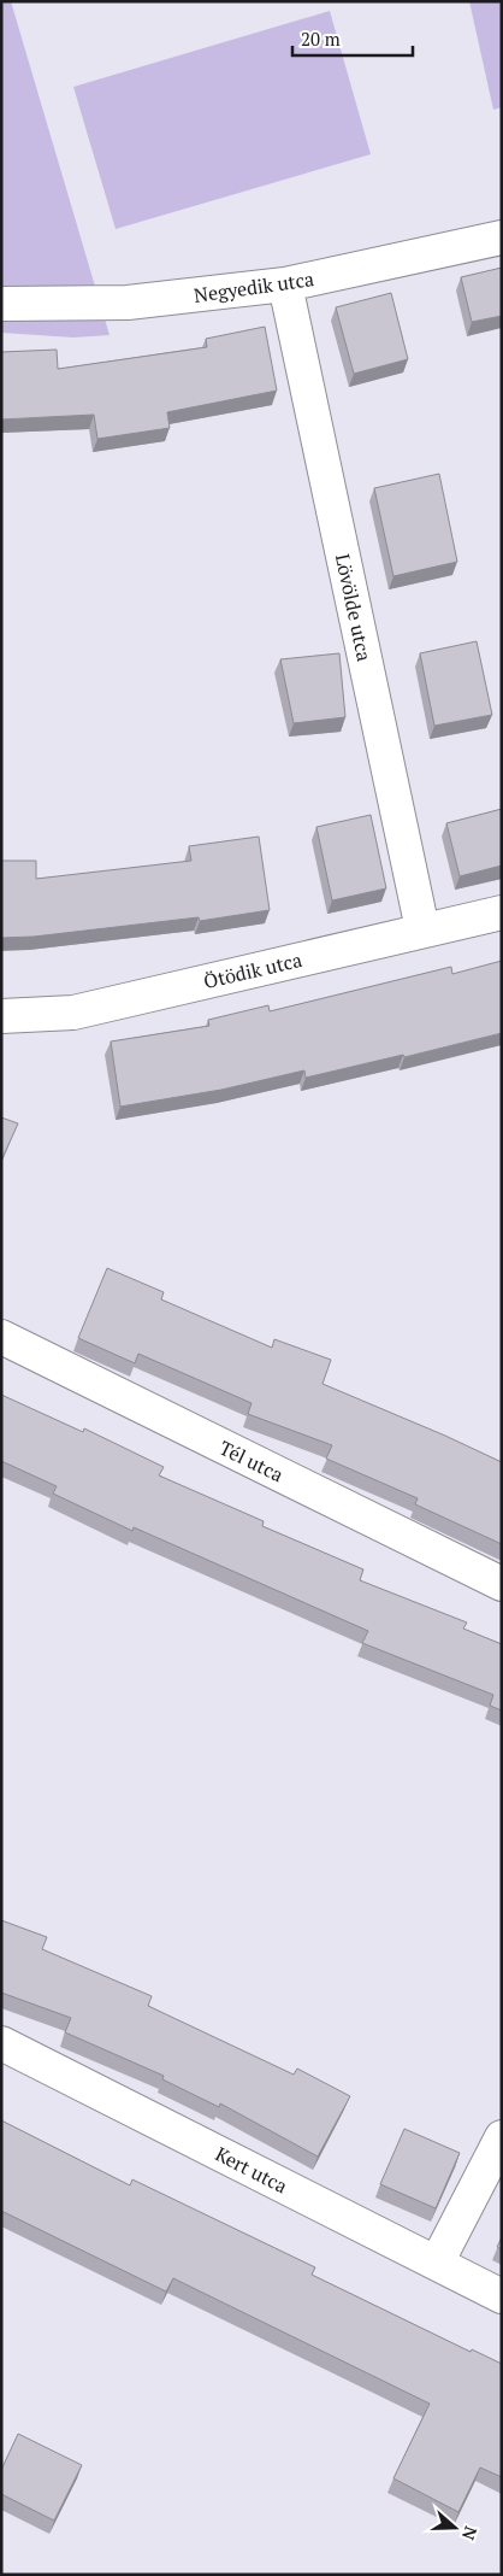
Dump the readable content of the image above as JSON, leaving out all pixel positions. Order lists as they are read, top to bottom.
{
  "streets": {
    "street": [
      "Negyedik utca",
      "Lövölde utca",
      "Ötödik utca",
      "Tél utca",
      "Kert utca"
    ]
  },
  "crossings": [
    ["Negyedik utca", "Lövölde utca"],
    ["Lövölde utca", "Ötödik utca"]
  ],
  "scale_bar": "20 m",
  "north": "right"
}
